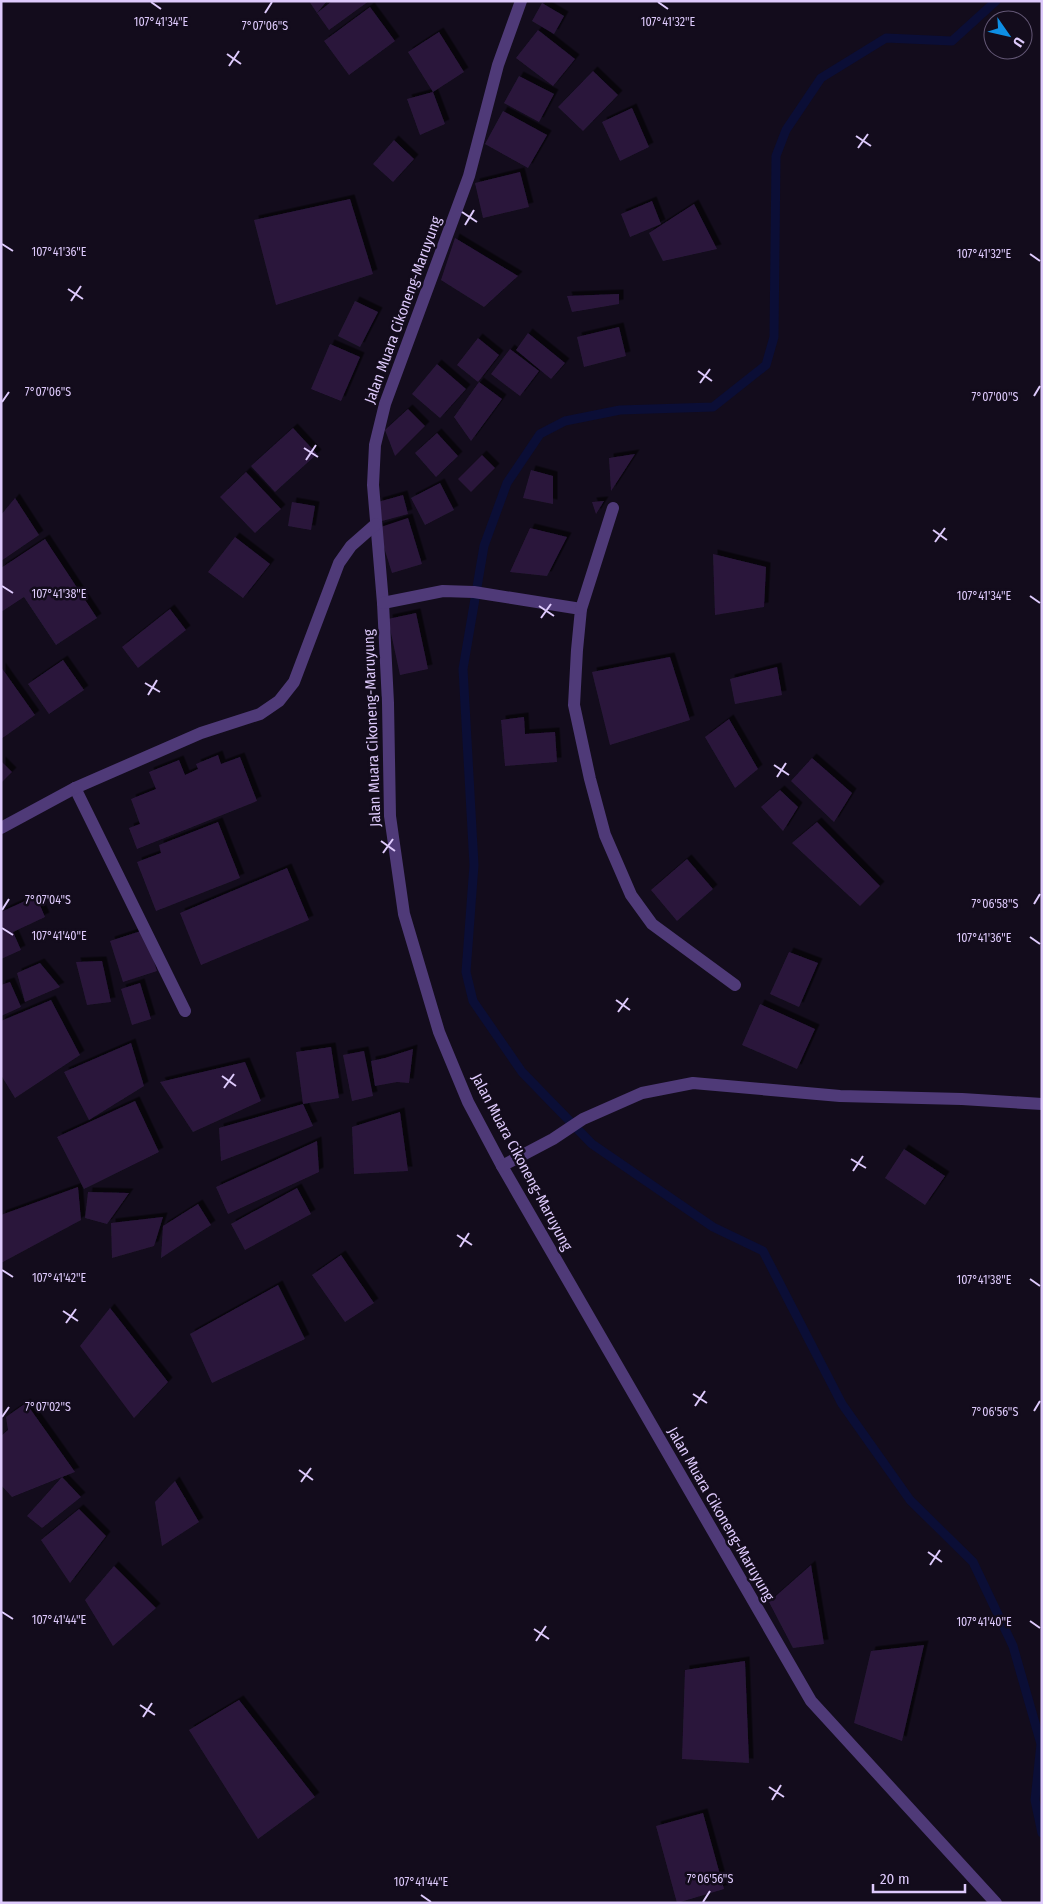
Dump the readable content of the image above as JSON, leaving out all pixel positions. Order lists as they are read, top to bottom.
{
  "streets": {
    "street": ["Jalan Muara Cikoneng-Maruyung"]
  },
  "scale_bar": "20 m",
  "north": "bottom right",
  "coordinates": [
    "107°41'34\"E",
    "107°41'32\"E",
    "7°07'06\"S",
    "107°41'36\"E",
    "7°07'00\"S",
    "107°41'38\"E",
    "7°07'04\"S",
    "7°06'58\"S",
    "107°41'40\"E",
    "107°41'42\"E",
    "7°07'02\"S",
    "7°06'56\"S",
    "107°41'44\"E"
  ]
}
